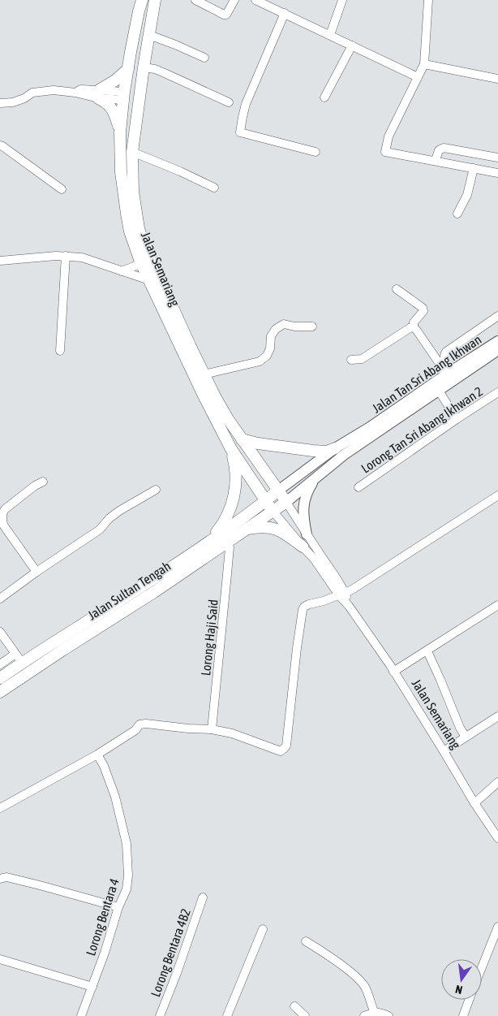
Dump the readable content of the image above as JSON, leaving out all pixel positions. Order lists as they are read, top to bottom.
{
  "streets": {
    "main road": ["Jalan Semariang", "Jalan Sultan Tengah"],
    "street": [
      "Jalan Tan Sri Abang Ikhwan",
      "Lorong Tan Sri Abang Ikhwan 2",
      "Lorong Haji Said",
      "Lorong Bentara 4",
      "Lorong Bentara 4B2"
    ]
  },
  "crossings": [
    ["Jalan Semariang", "Jalan Sultan Tengah"]
  ],
  "north": "bottom"
}
